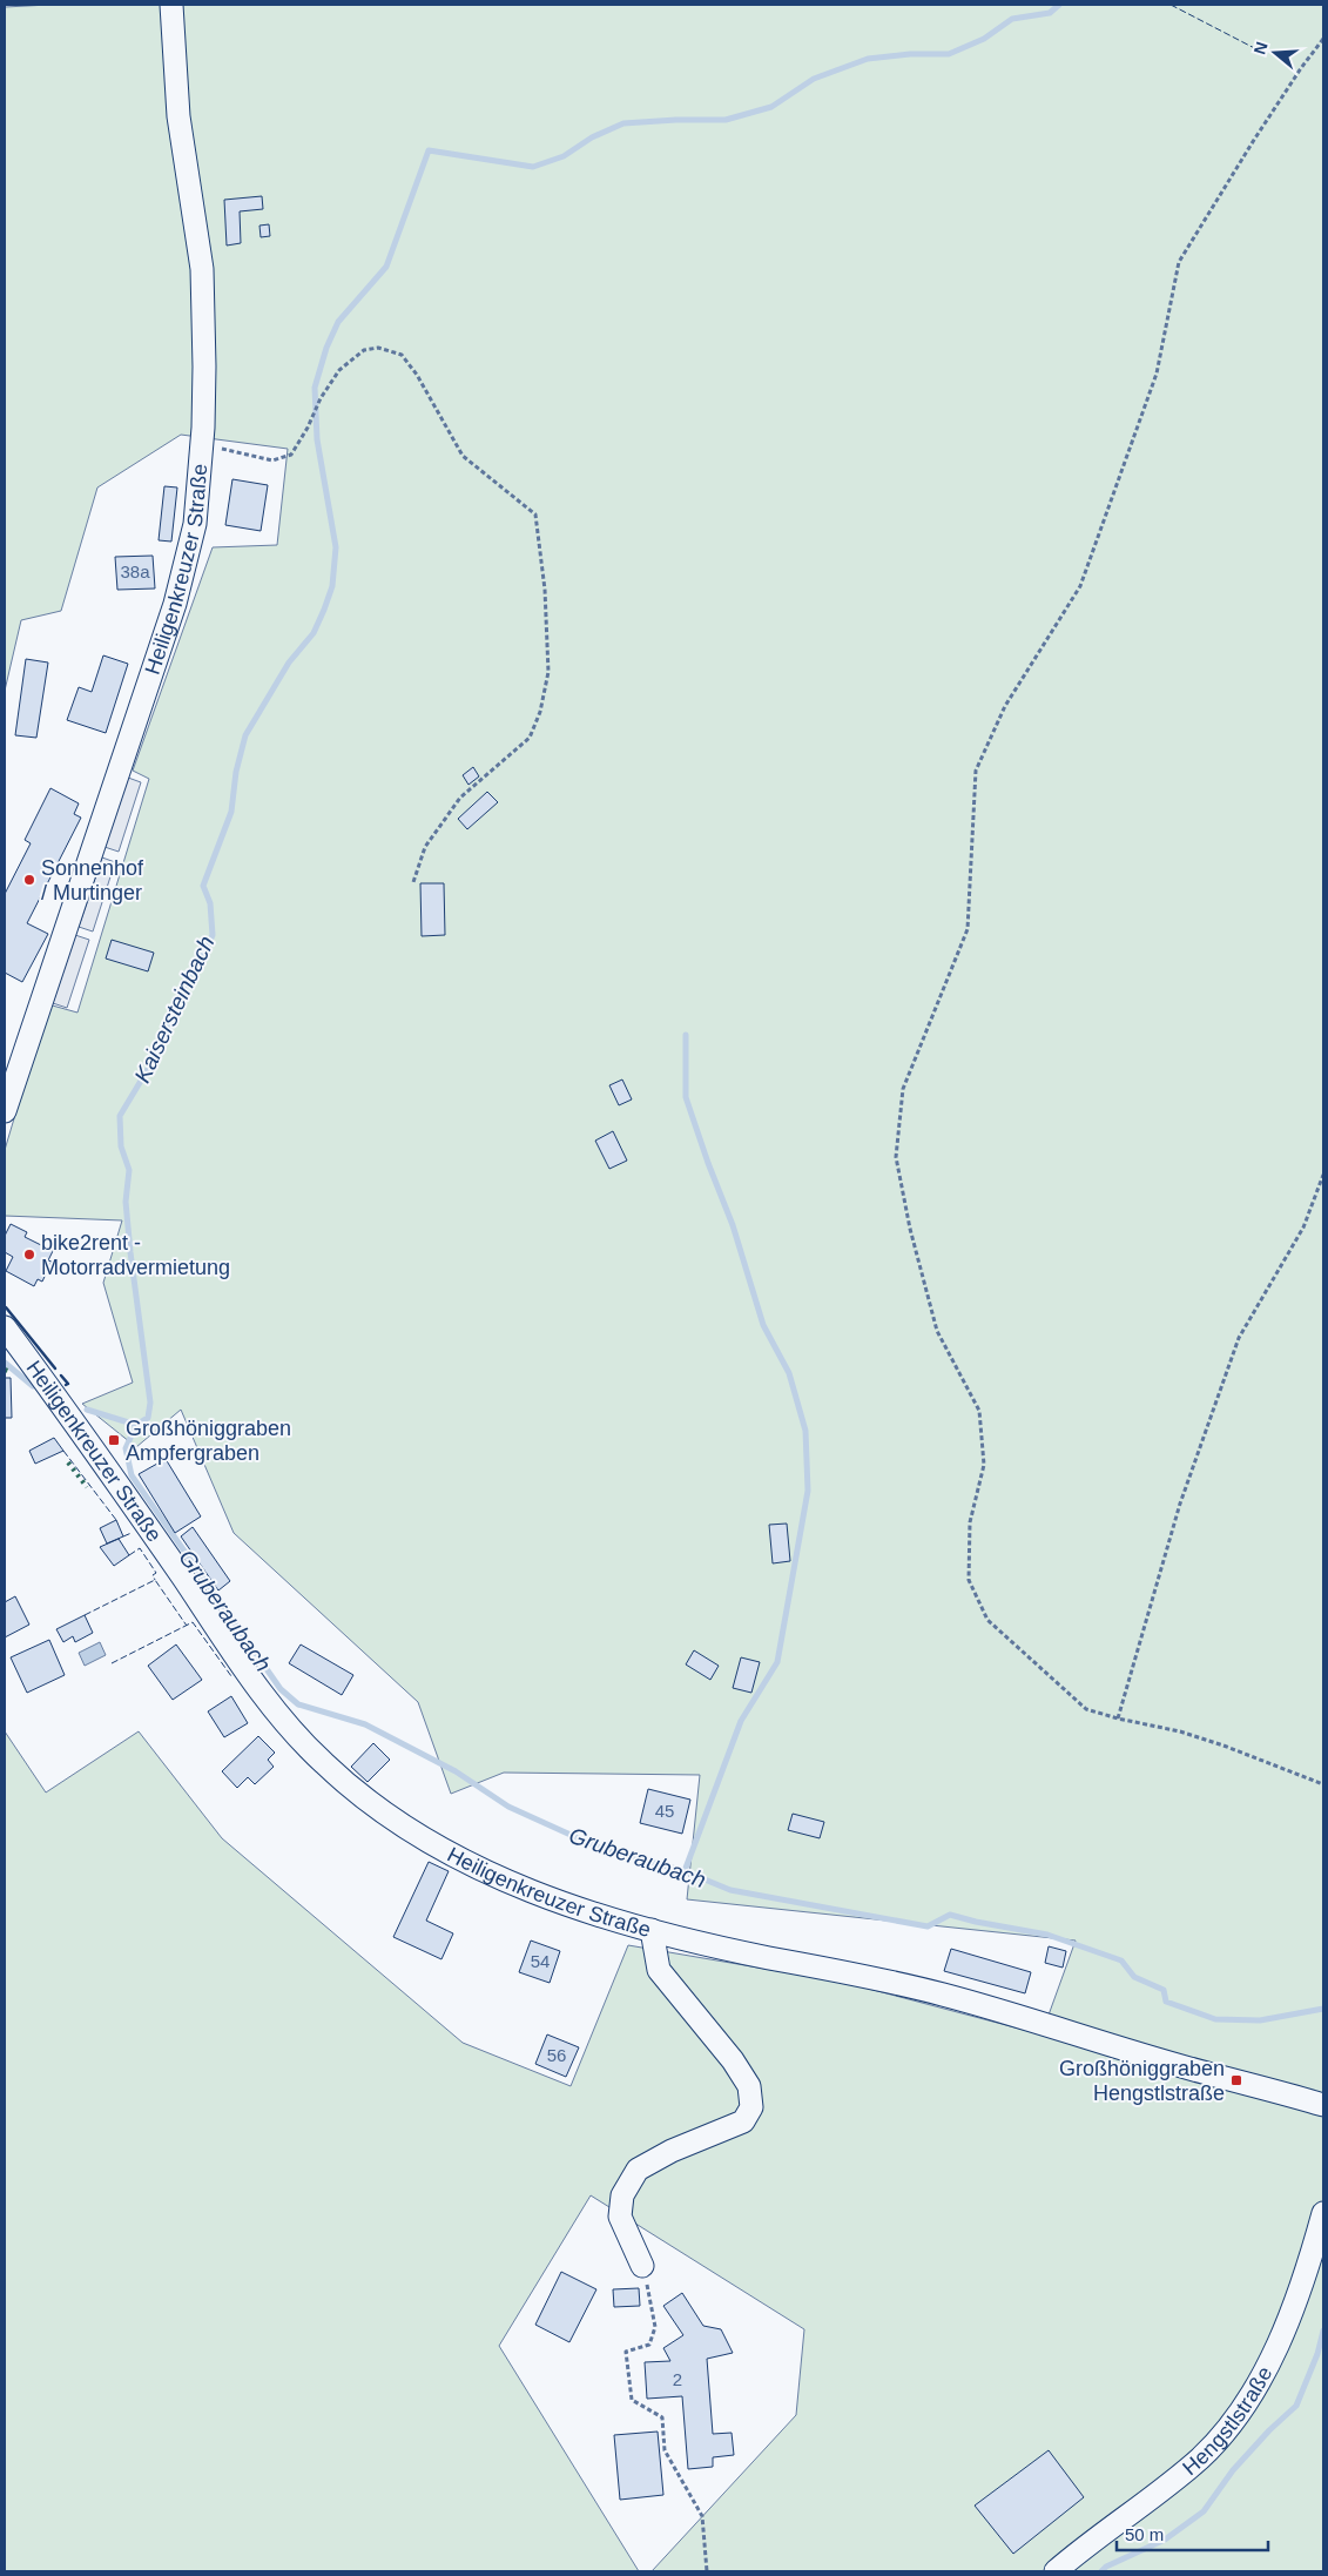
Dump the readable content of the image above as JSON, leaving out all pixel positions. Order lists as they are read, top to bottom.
{
  "streets": {
    "street": ["Heiligenkreuzer Straße", "Hengstlstraße"]
  },
  "water": ["Kaisersteinbach", "Gruberaubach"],
  "places": {
    "other": ["Sonnenhof / Murtinger", "bike2rent - Motorradvermietung"],
    "transit": ["Großhöniggraben Ampfergraben", "Großhöniggraben Hengstlstraße"]
  },
  "house_numbers": [
    "38a",
    "45",
    "54",
    "56",
    "2"
  ],
  "scale_bar": "50 m",
  "north": "left"
}
